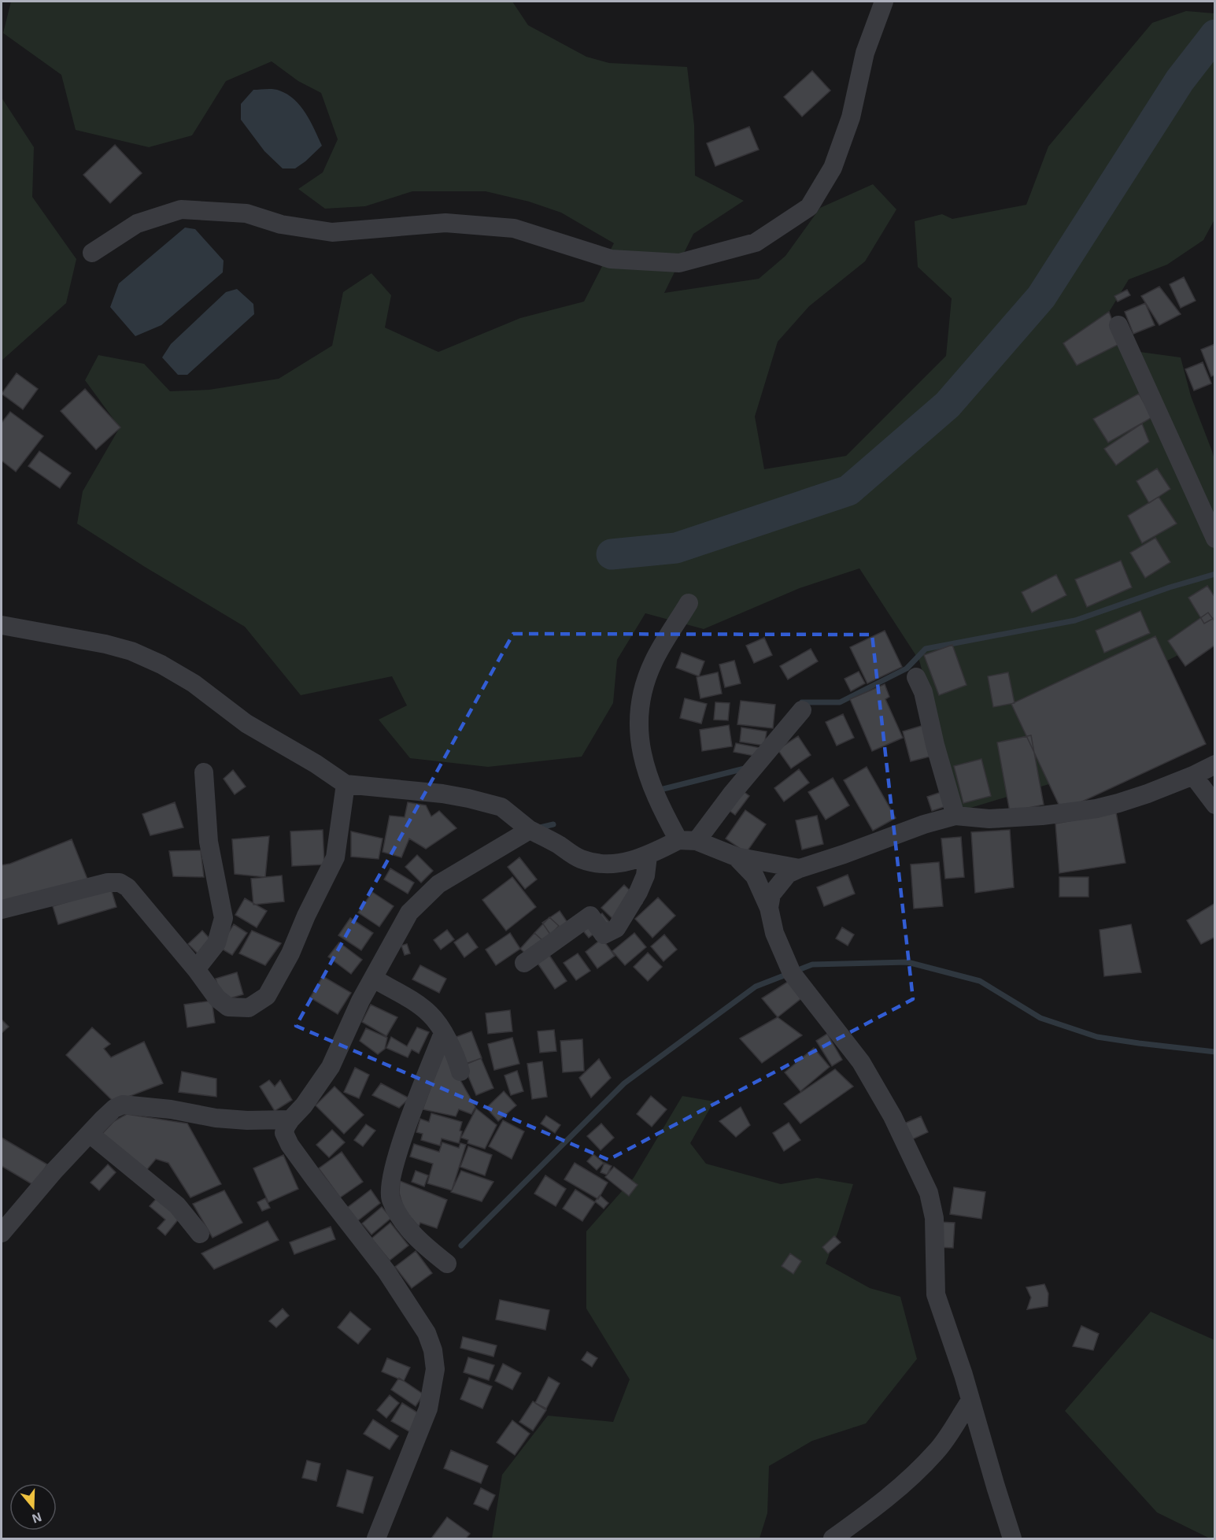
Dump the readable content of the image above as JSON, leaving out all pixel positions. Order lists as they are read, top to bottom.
{
  "north": "bottom"
}
